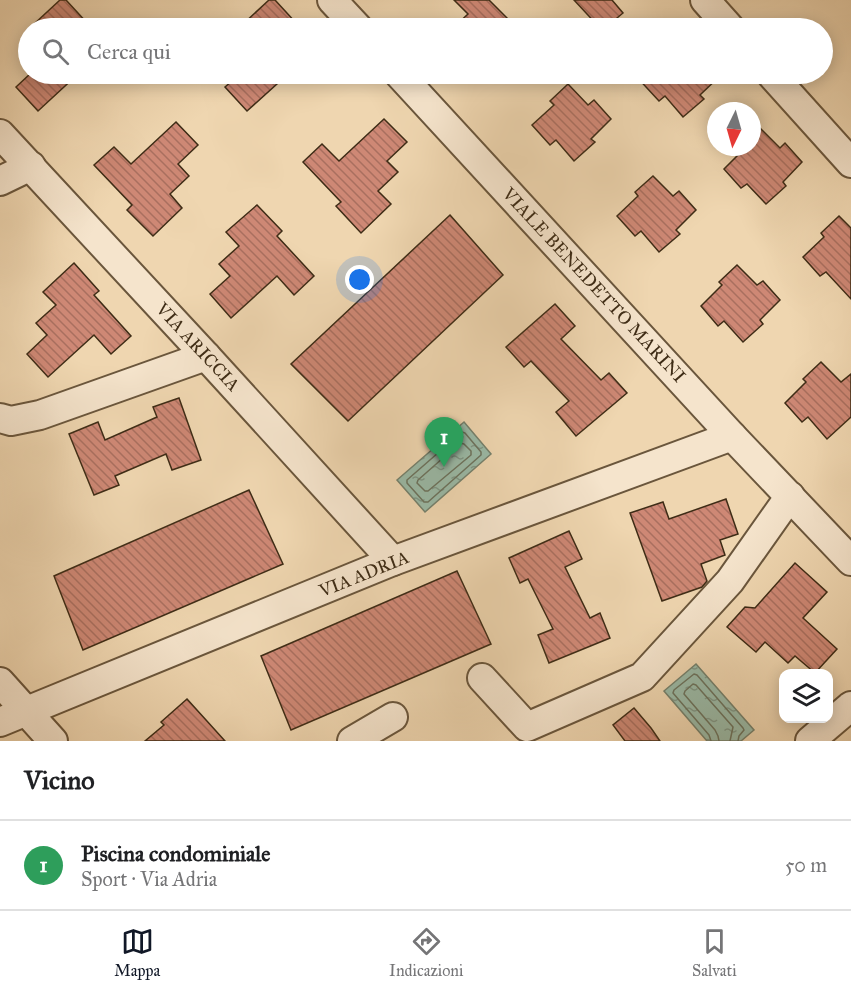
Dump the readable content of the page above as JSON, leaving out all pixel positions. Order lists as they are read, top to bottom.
{
  "streets": {
    "street": ["VIALE BENEDETTO MARINI", "VIA ARICCIA", "VIA ADRIA"]
  },
  "crossings": [
    ["VIALE BENEDETTO MARINI", "VIA ADRIA"],
    ["VIA ARICCIA", "VIA ADRIA"]
  ],
  "north": "bottom",
  "page": {
    "search": "Cerca qui",
    "pins": "1",
    "heading": "Vicino",
    "list": [
      {
        "mark": "1",
        "name": "Piscina condominiale",
        "note": "Sport · Via Adria",
        "value": "50 m"
      }
    ],
    "nav": ["Mappa", "Indicazioni", "Salvati"]
  }
}
